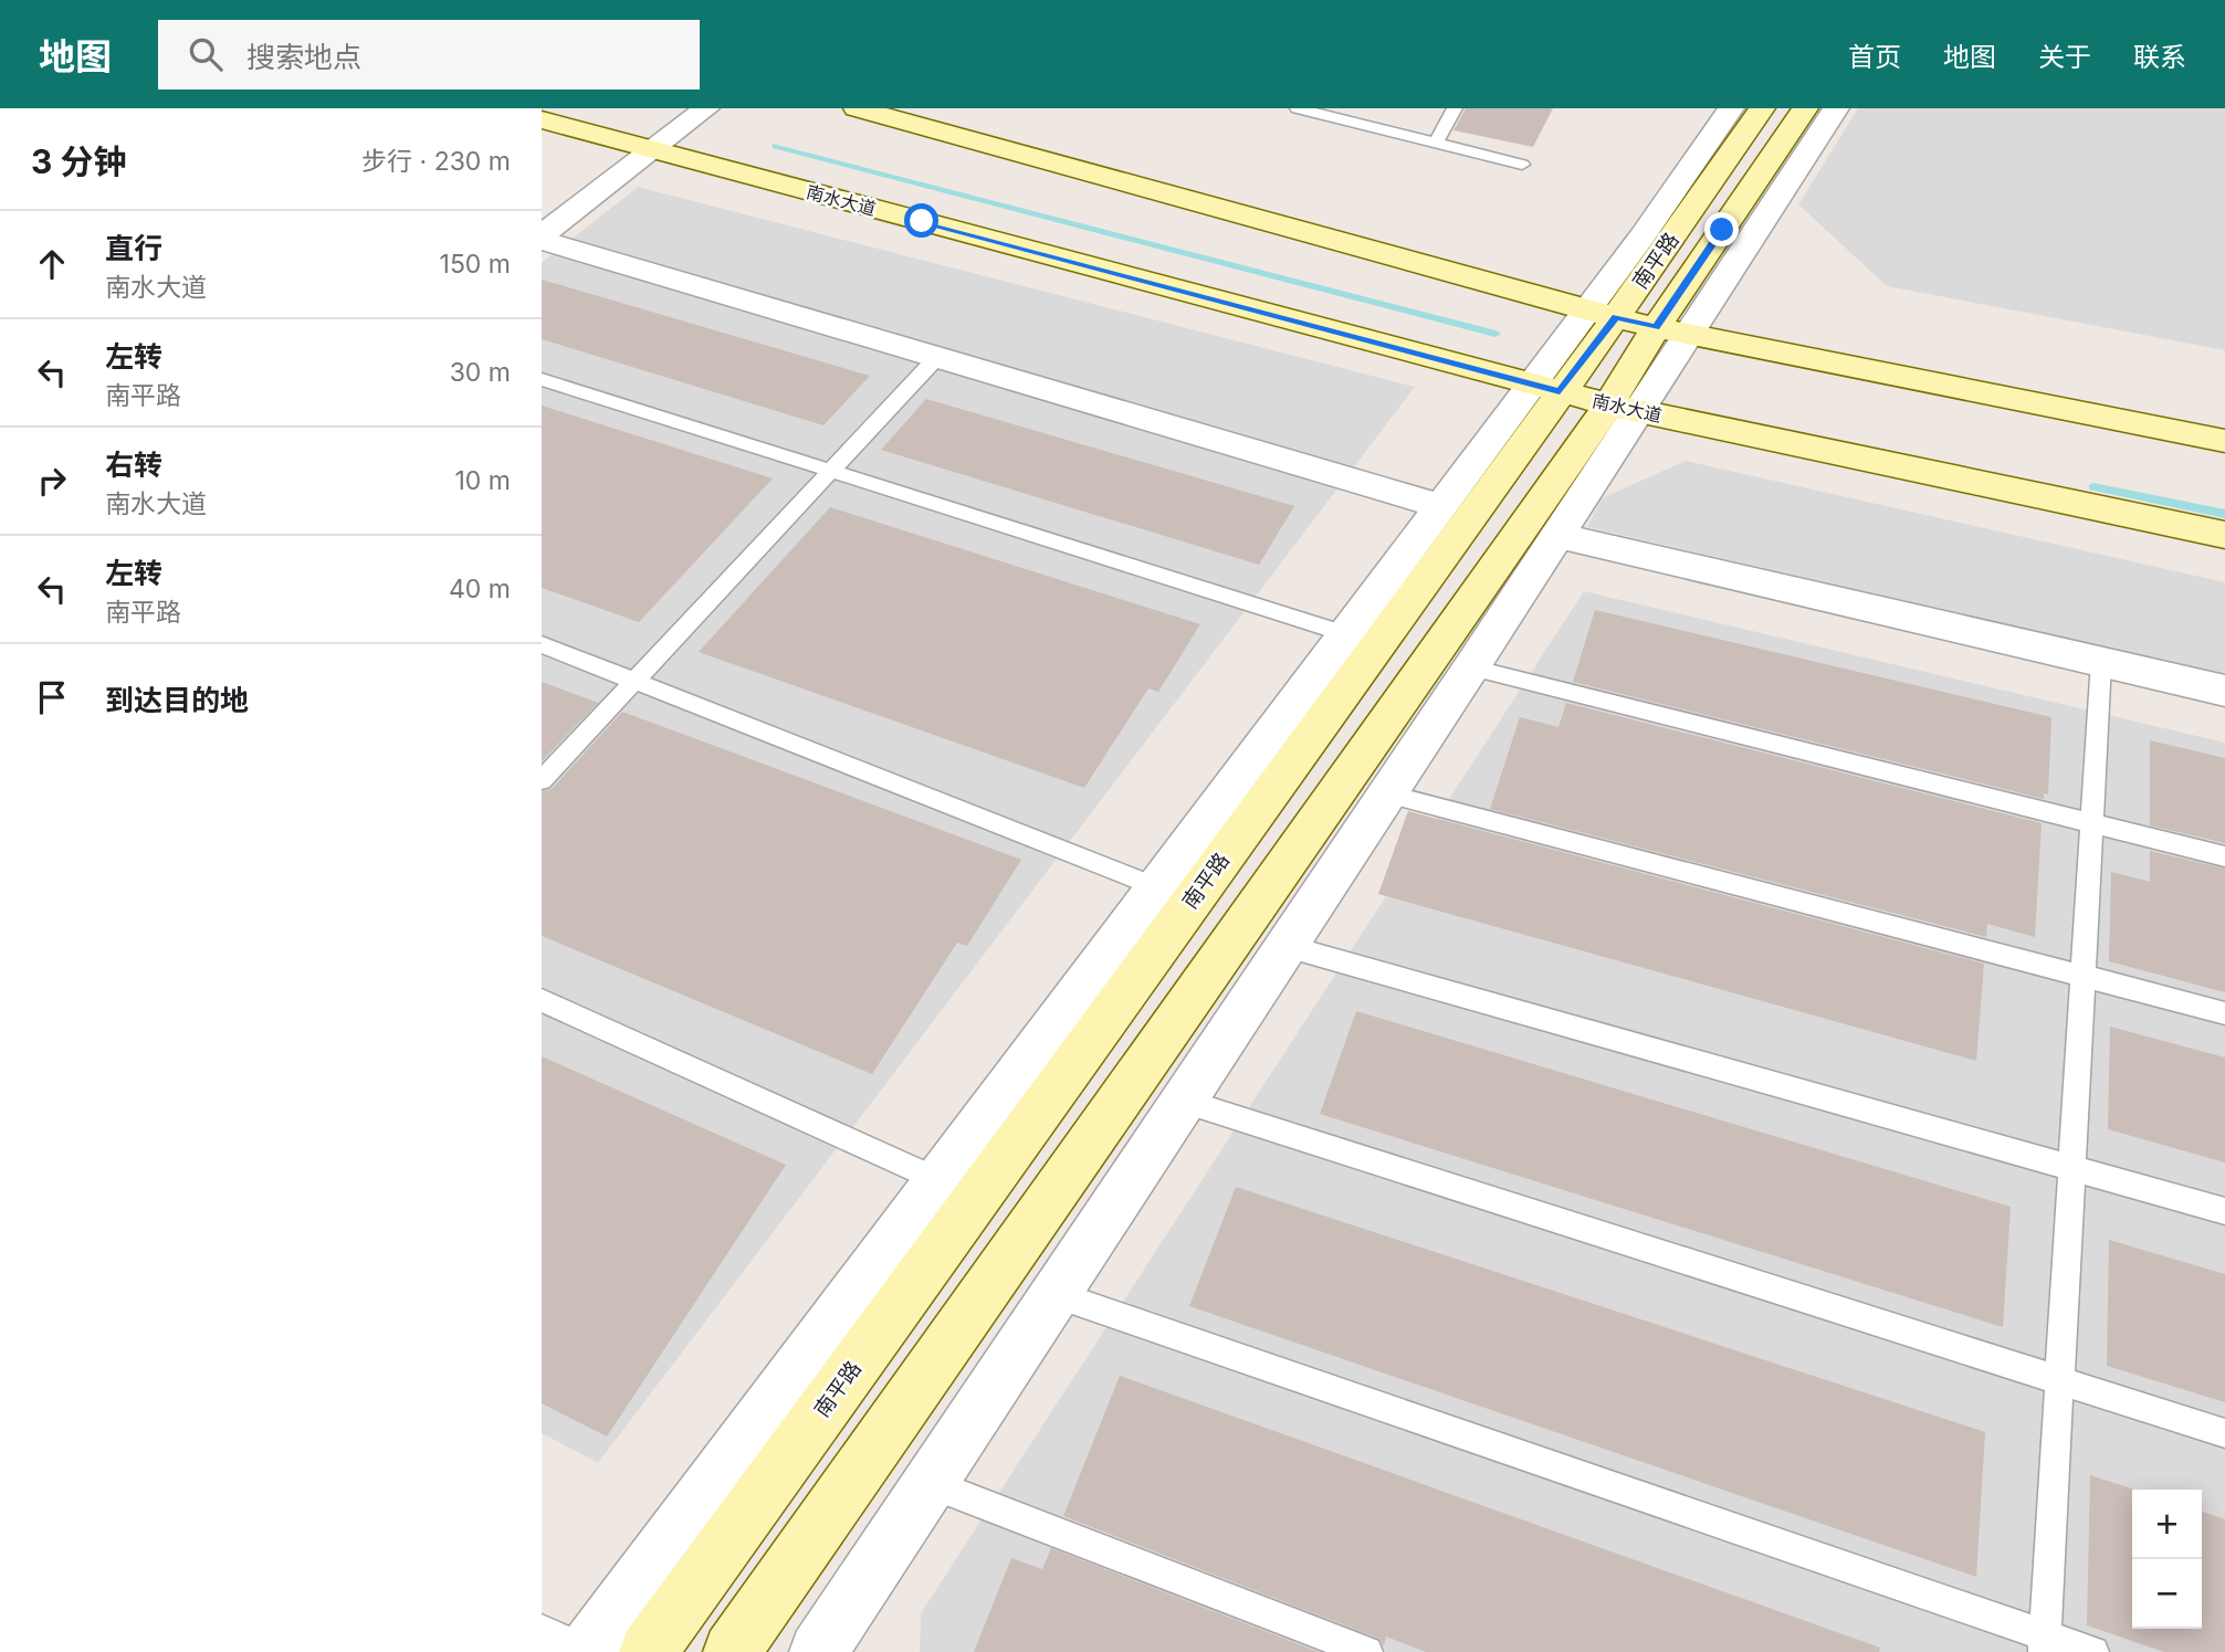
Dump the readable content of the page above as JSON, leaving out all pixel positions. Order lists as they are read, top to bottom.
{
  "streets": {
    "main road": ["南水大道", "南平路"]
  },
  "crossings": [
    ["南水大道", "南平路"]
  ],
  "page": {
    "header": "地图",
    "search": "搜索地点",
    "nav": [
      "首页",
      "地图",
      "关于",
      "联系"
    ],
    "heading": ["3 分钟", "步行 · 230 m"],
    "list": [
      ["直行", "南水大道", "150 m"],
      ["左转", "南平路", "30 m"],
      ["右转", "南水大道", "10 m"],
      ["左转", "南平路", "40 m"],
      "到达目的地"
    ],
    "map_buttons": ["+", "−"]
  }
}
